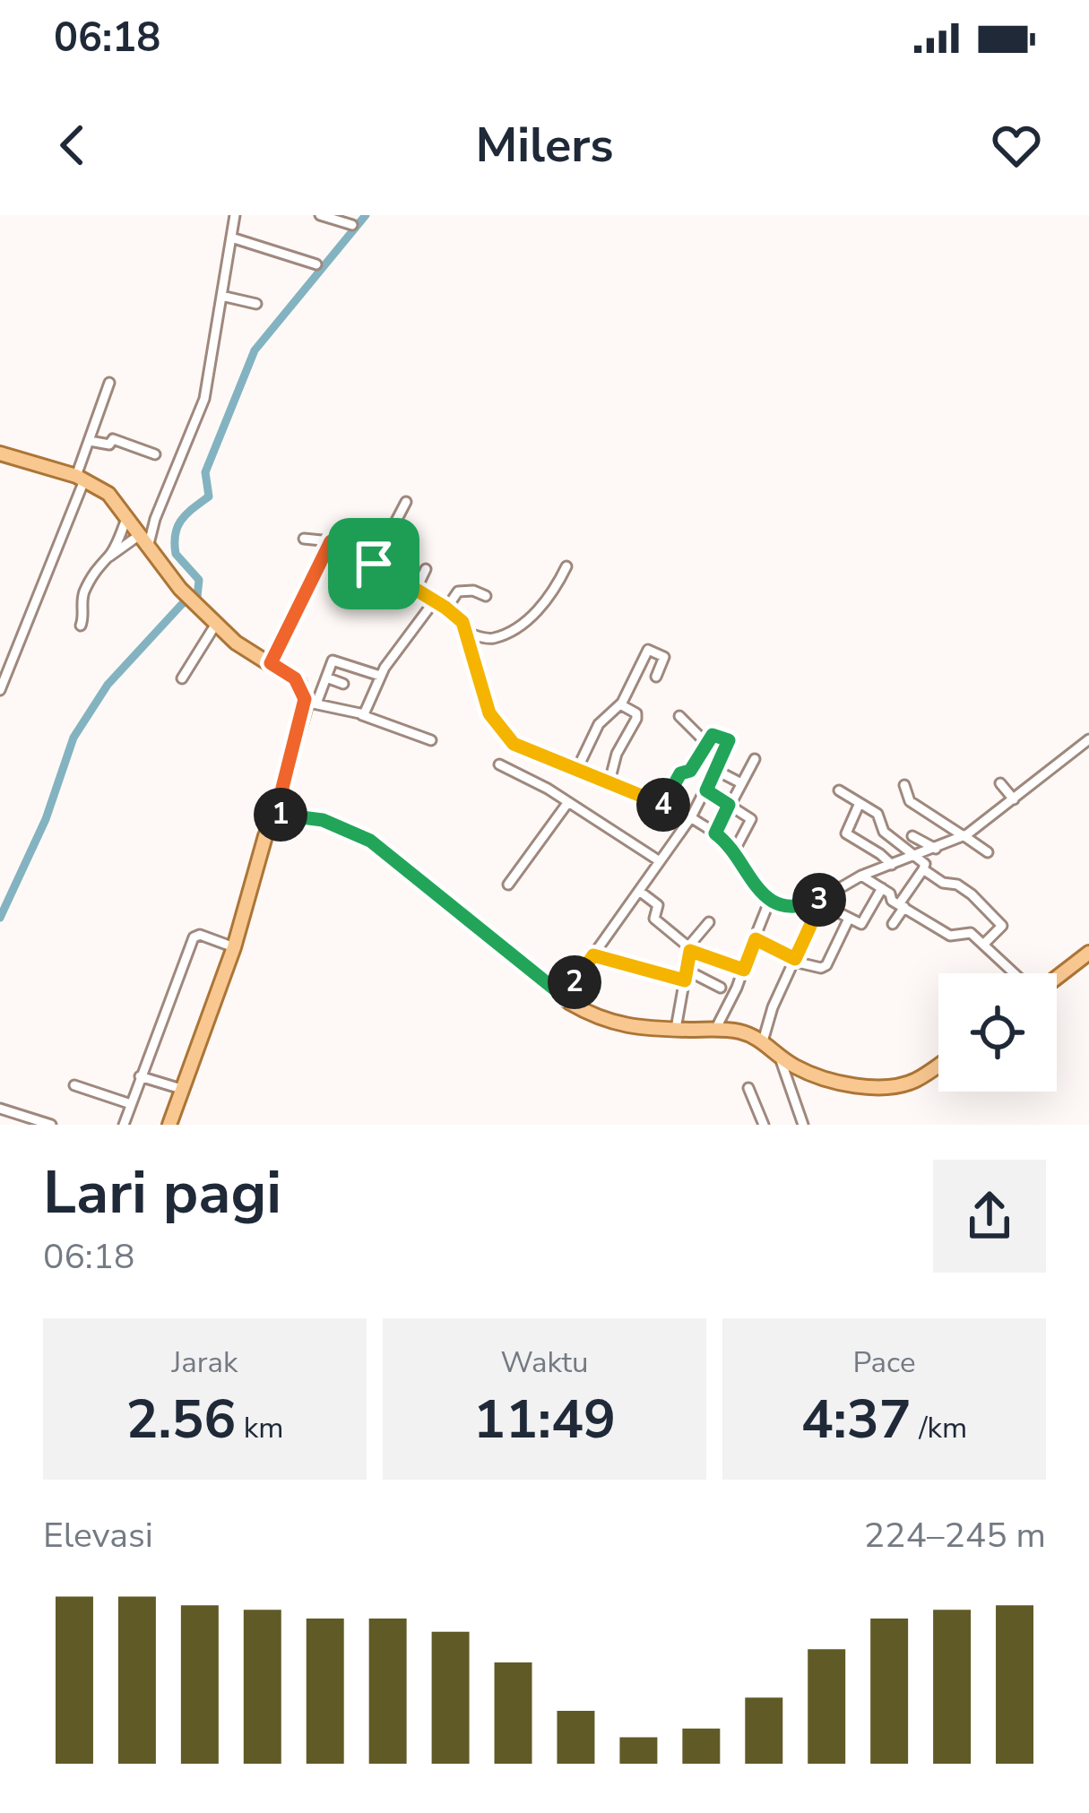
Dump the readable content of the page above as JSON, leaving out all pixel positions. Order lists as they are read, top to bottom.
{
  "page": {
    "status": "06:18",
    "header": "Milers",
    "pins": [
      "4",
      "1",
      "3",
      "2"
    ],
    "heading": ["Lari pagi", "06:18"],
    "stats": [
      ["Jarak", "2.56 km"],
      ["Waktu", "11:49"],
      ["Pace", "4:37 /km"]
    ],
    "chart": ["Elevasi", "224–245 m"]
  }
}
